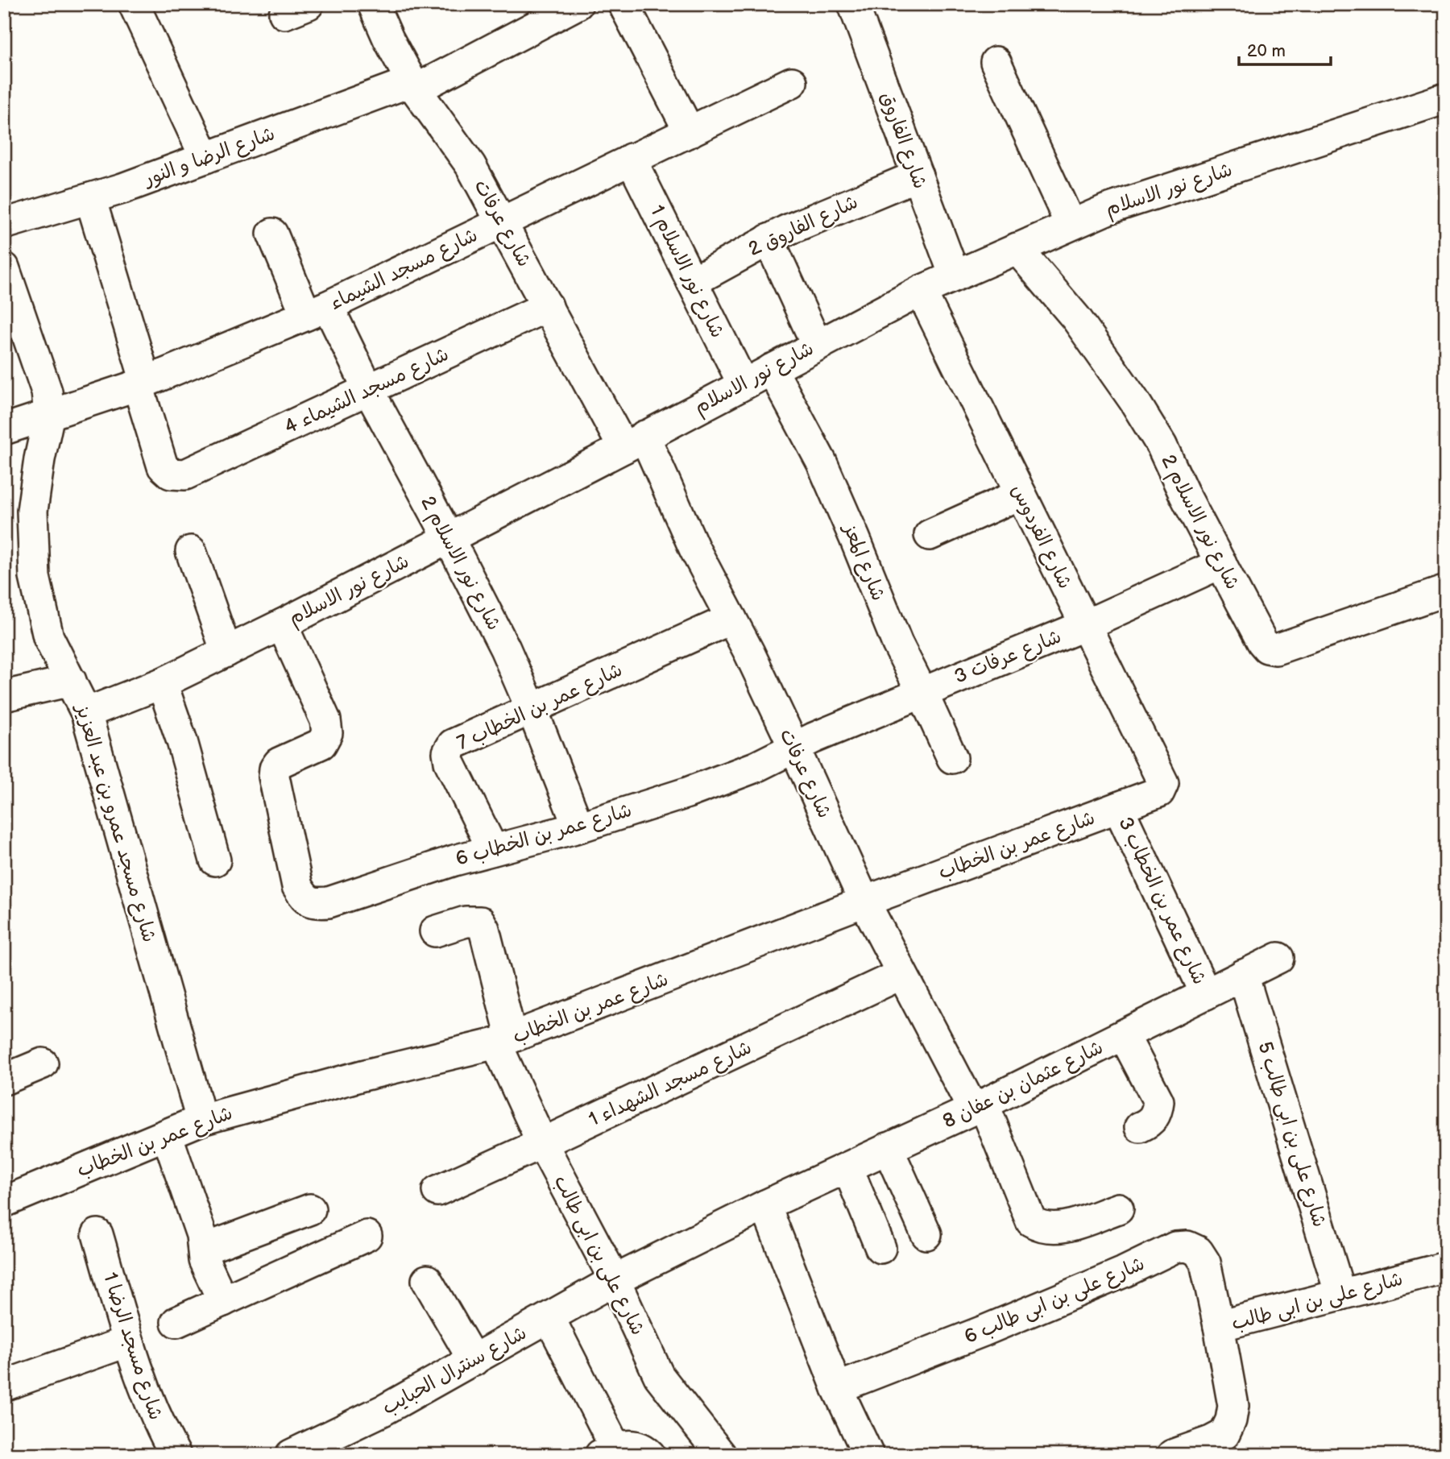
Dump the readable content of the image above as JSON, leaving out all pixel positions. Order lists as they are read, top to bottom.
{
  "streets": {
    "street": [
      "شارع الفاروق",
      "شارع الرضا و النور",
      "شارع نور الاسلام",
      "شارع عرفات",
      "شارع الفاروق 2",
      "شارع مسجد الشيماء",
      "شارع نور الاسلام 1",
      "شارع مسجد الشيماء 4",
      "شارع نور الاسلام 2",
      "شارع الفردوس",
      "شارع المعز",
      "شارع عرفات 3",
      "شارع عمر بن الخطاب 7",
      "شارع مسجد عمرو بن عبد العزيز",
      "شارع عمر بن الخطاب 6",
      "شارع عمر بن الخطاب",
      "شارع عمر بن الخطاب 3",
      "شارع مسجد الشهداء 1",
      "شارع عثمان بن عفان 8",
      "شارع على بن ابى طالب 5",
      "شارع على بن ابى طالب",
      "شارع على بن ابى طالب 6",
      "شارع مسجد الرضا 1",
      "شارع سنترال الحبايب"
    ]
  },
  "crossings": [
    ["شارع الفاروق", "شارع نور الاسلام"],
    ["شارع الفاروق", "شارع الفاروق 2"],
    ["شارع الرضا و النور", "شارع عرفات"],
    ["شارع نور الاسلام", "شارع عرفات"],
    ["شارع نور الاسلام", "شارع نور الاسلام 1"],
    ["شارع نور الاسلام", "شارع نور الاسلام 2"],
    ["شارع نور الاسلام", "شارع الفردوس"],
    ["شارع نور الاسلام", "شارع المعز"],
    ["شارع نور الاسلام", "شارع مسجد عمرو بن عبد العزيز"],
    ["شارع نور الاسلام", "شارع عمر بن الخطاب 6"],
    ["شارع عرفات", "شارع مسجد الشيماء"],
    ["شارع عرفات", "شارع مسجد الشيماء 4"],
    ["شارع عرفات", "شارع عرفات 3"],
    ["شارع عرفات", "شارع عمر بن الخطاب 7"],
    ["شارع عرفات", "شارع عمر بن الخطاب 6"],
    ["شارع عرفات", "شارع عمر بن الخطاب"],
    ["شارع عرفات", "شارع مسجد الشهداء 1"],
    ["شارع عرفات", "شارع عثمان بن عفان 8"],
    ["شارع الفاروق 2", "شارع نور الاسلام 1"],
    ["شارع مسجد الشيماء", "شارع نور الاسلام 1"],
    ["شارع مسجد الشيماء", "شارع مسجد الشيماء 4"],
    ["شارع مسجد الشيماء", "شارع نور الاسلام 2"],
    ["شارع مسجد الشيماء", "شارع مسجد عمرو بن عبد العزيز"],
    ["شارع مسجد الشيماء 4", "شارع نور الاسلام 2"],
    ["شارع نور الاسلام 2", "شارع عرفات 3"],
    ["شارع نور الاسلام 2", "شارع عمر بن الخطاب 7"],
    ["شارع نور الاسلام 2", "شارع عمر بن الخطاب 6"],
    ["شارع الفردوس", "شارع عرفات 3"],
    ["شارع الفردوس", "شارع عمر بن الخطاب"],
    ["شارع المعز", "شارع عرفات 3"],
    ["شارع عرفات 3", "شارع عمر بن الخطاب 6"],
    ["شارع عمر بن الخطاب 7", "شارع عمر بن الخطاب 6"],
    ["شارع مسجد عمرو بن عبد العزيز", "شارع عمر بن الخطاب"],
    ["شارع عمر بن الخطاب", "شارع عمر بن الخطاب 3"],
    ["شارع عمر بن الخطاب", "شارع على بن ابى طالب"],
    ["شارع عمر بن الخطاب 3", "شارع عثمان بن عفان 8"],
    ["شارع مسجد الشهداء 1", "شارع على بن ابى طالب"],
    ["شارع عثمان بن عفان 8", "شارع على بن ابى طالب 5"],
    ["شارع عثمان بن عفان 8", "شارع على بن ابى طالب"],
    ["شارع عثمان بن عفان 8", "شارع سنترال الحبايب"],
    ["شارع على بن ابى طالب 5", "شارع على بن ابى طالب"],
    ["شارع على بن ابى طالب", "شارع على بن ابى طالب 6"],
    ["شارع على بن ابى طالب", "شارع سنترال الحبايب"]
  ],
  "scale_bar": "20 m"
}
